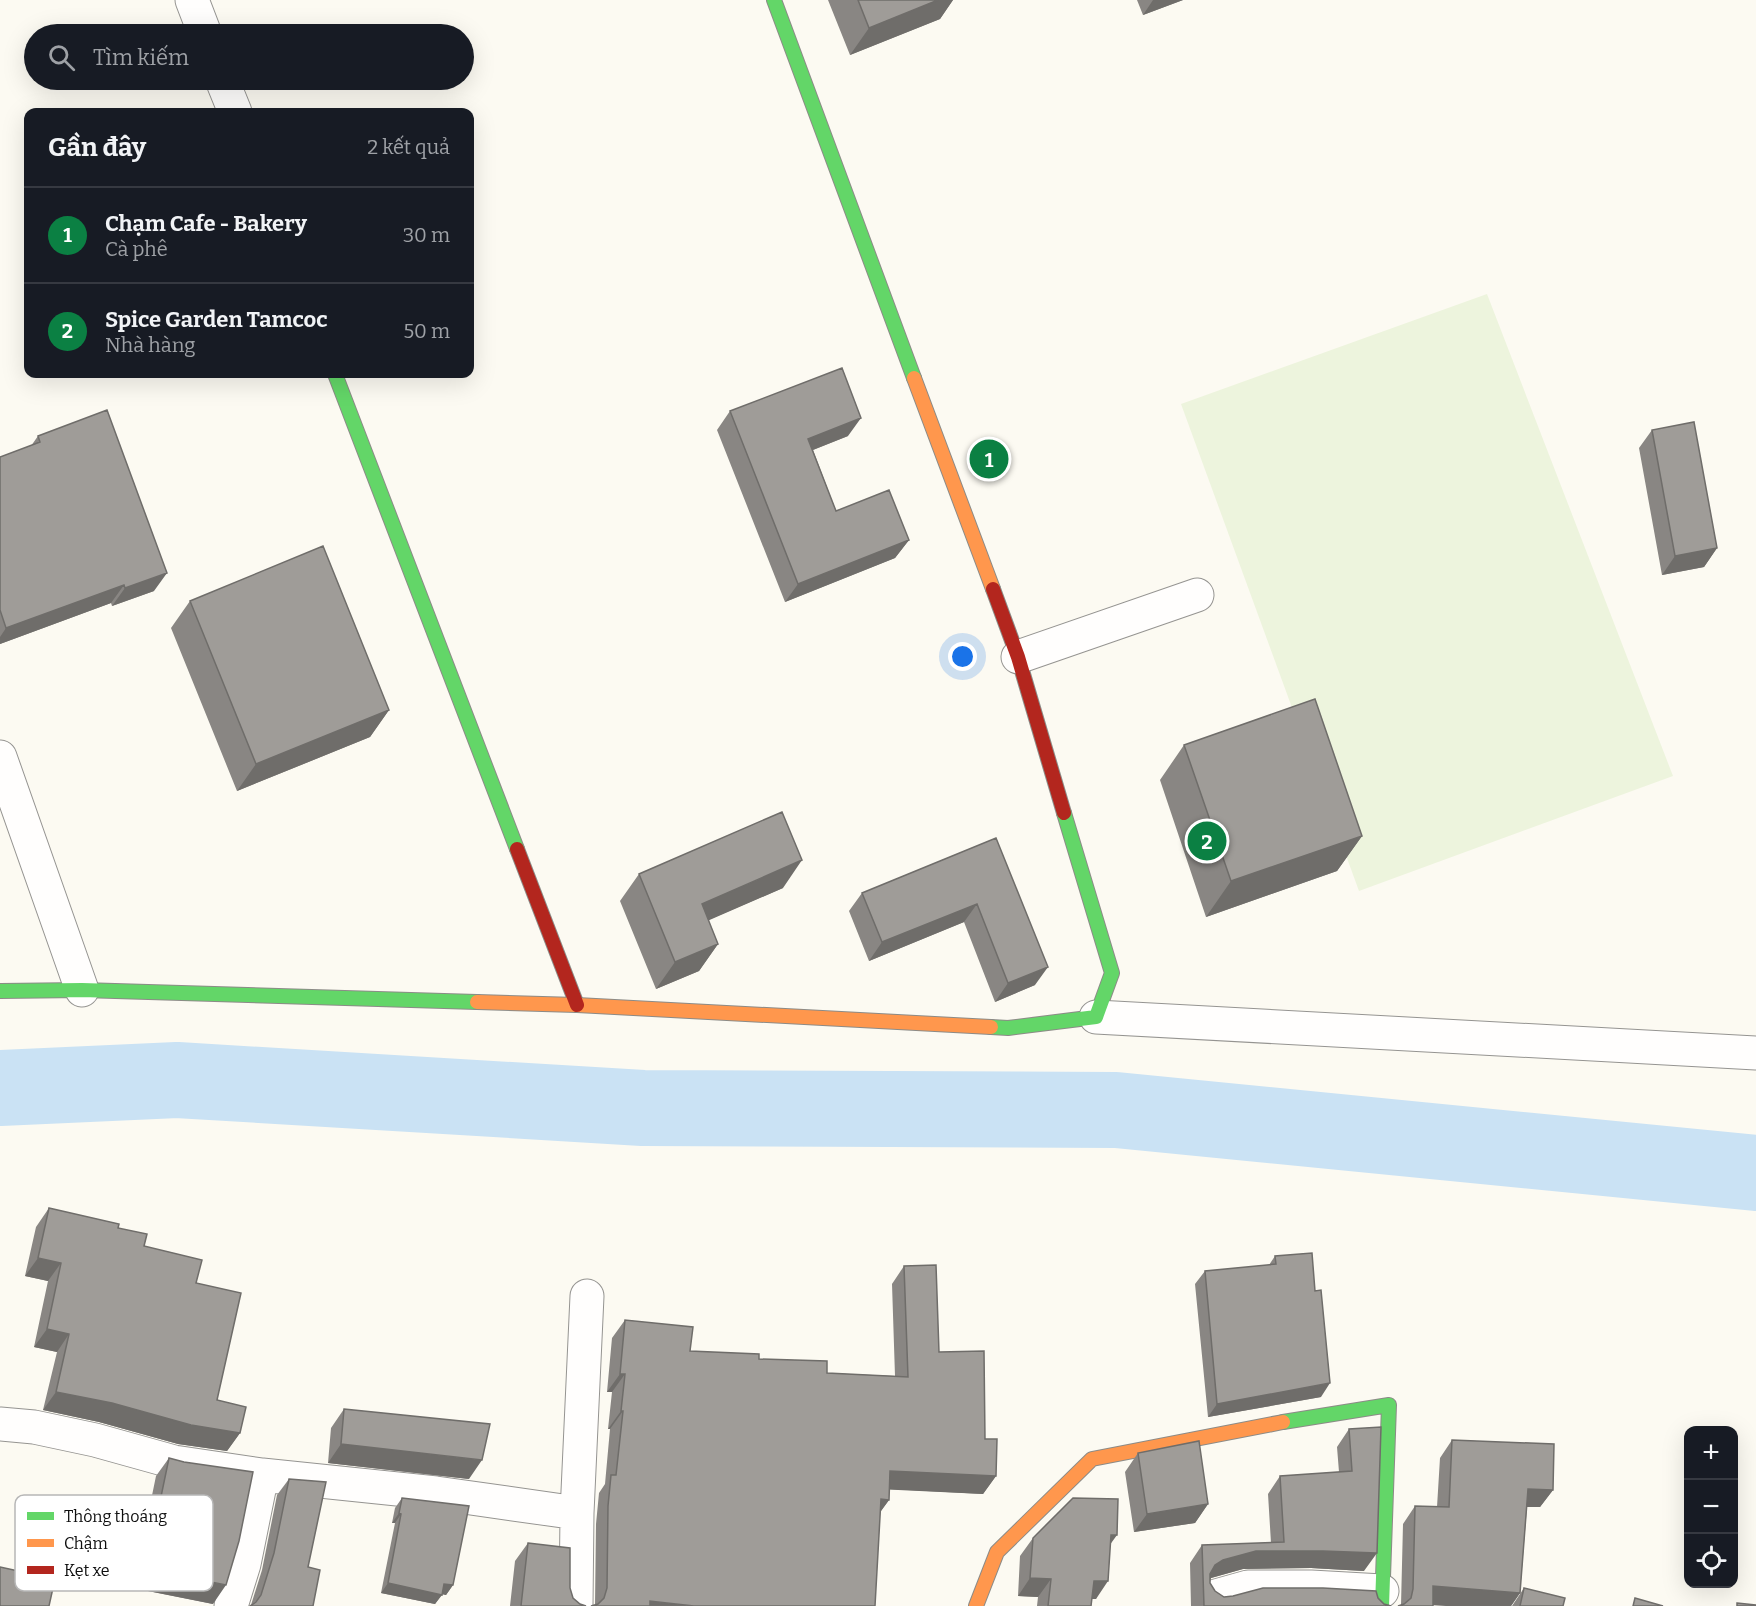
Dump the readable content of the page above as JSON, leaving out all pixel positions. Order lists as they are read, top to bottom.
{
  "legend": ["Thông thoáng", "Chậm", "Kẹt xe"],
  "page": {
    "search": "Tìm kiếm",
    "heading": ["Gần đây", "2 kết quả"],
    "list": [
      {
        "mark": "1",
        "name": "Chạm Cafe - Bakery",
        "note": "Cà phê",
        "value": "30 m"
      },
      {
        "mark": "2",
        "name": "Spice Garden Tamcoc",
        "note": "Nhà hàng",
        "value": "50 m"
      }
    ],
    "pins": ["1", "2"],
    "map_buttons": ["+", "−"]
  }
}
